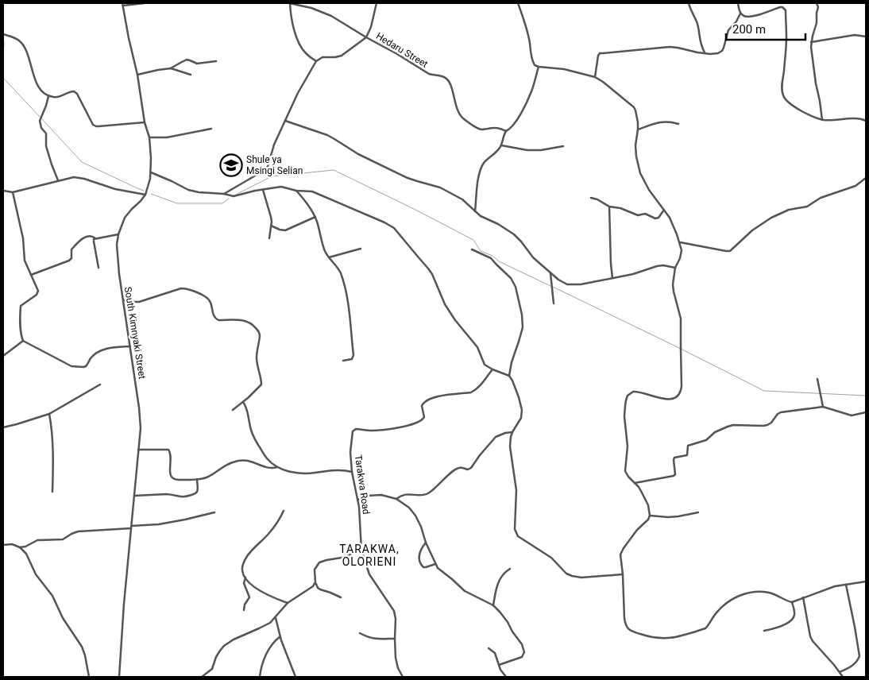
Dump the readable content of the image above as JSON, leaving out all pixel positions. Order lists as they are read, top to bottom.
{
  "streets": {
    "street": ["Hedaru Street", "South Kimnyaki Street", "Tarakwa Road"]
  },
  "districts": ["TARAKWA, OLORIENI"],
  "places": {
    "school or university": ["Shule ya Msingi Selian"]
  },
  "scale_bar": "200 m"
}
